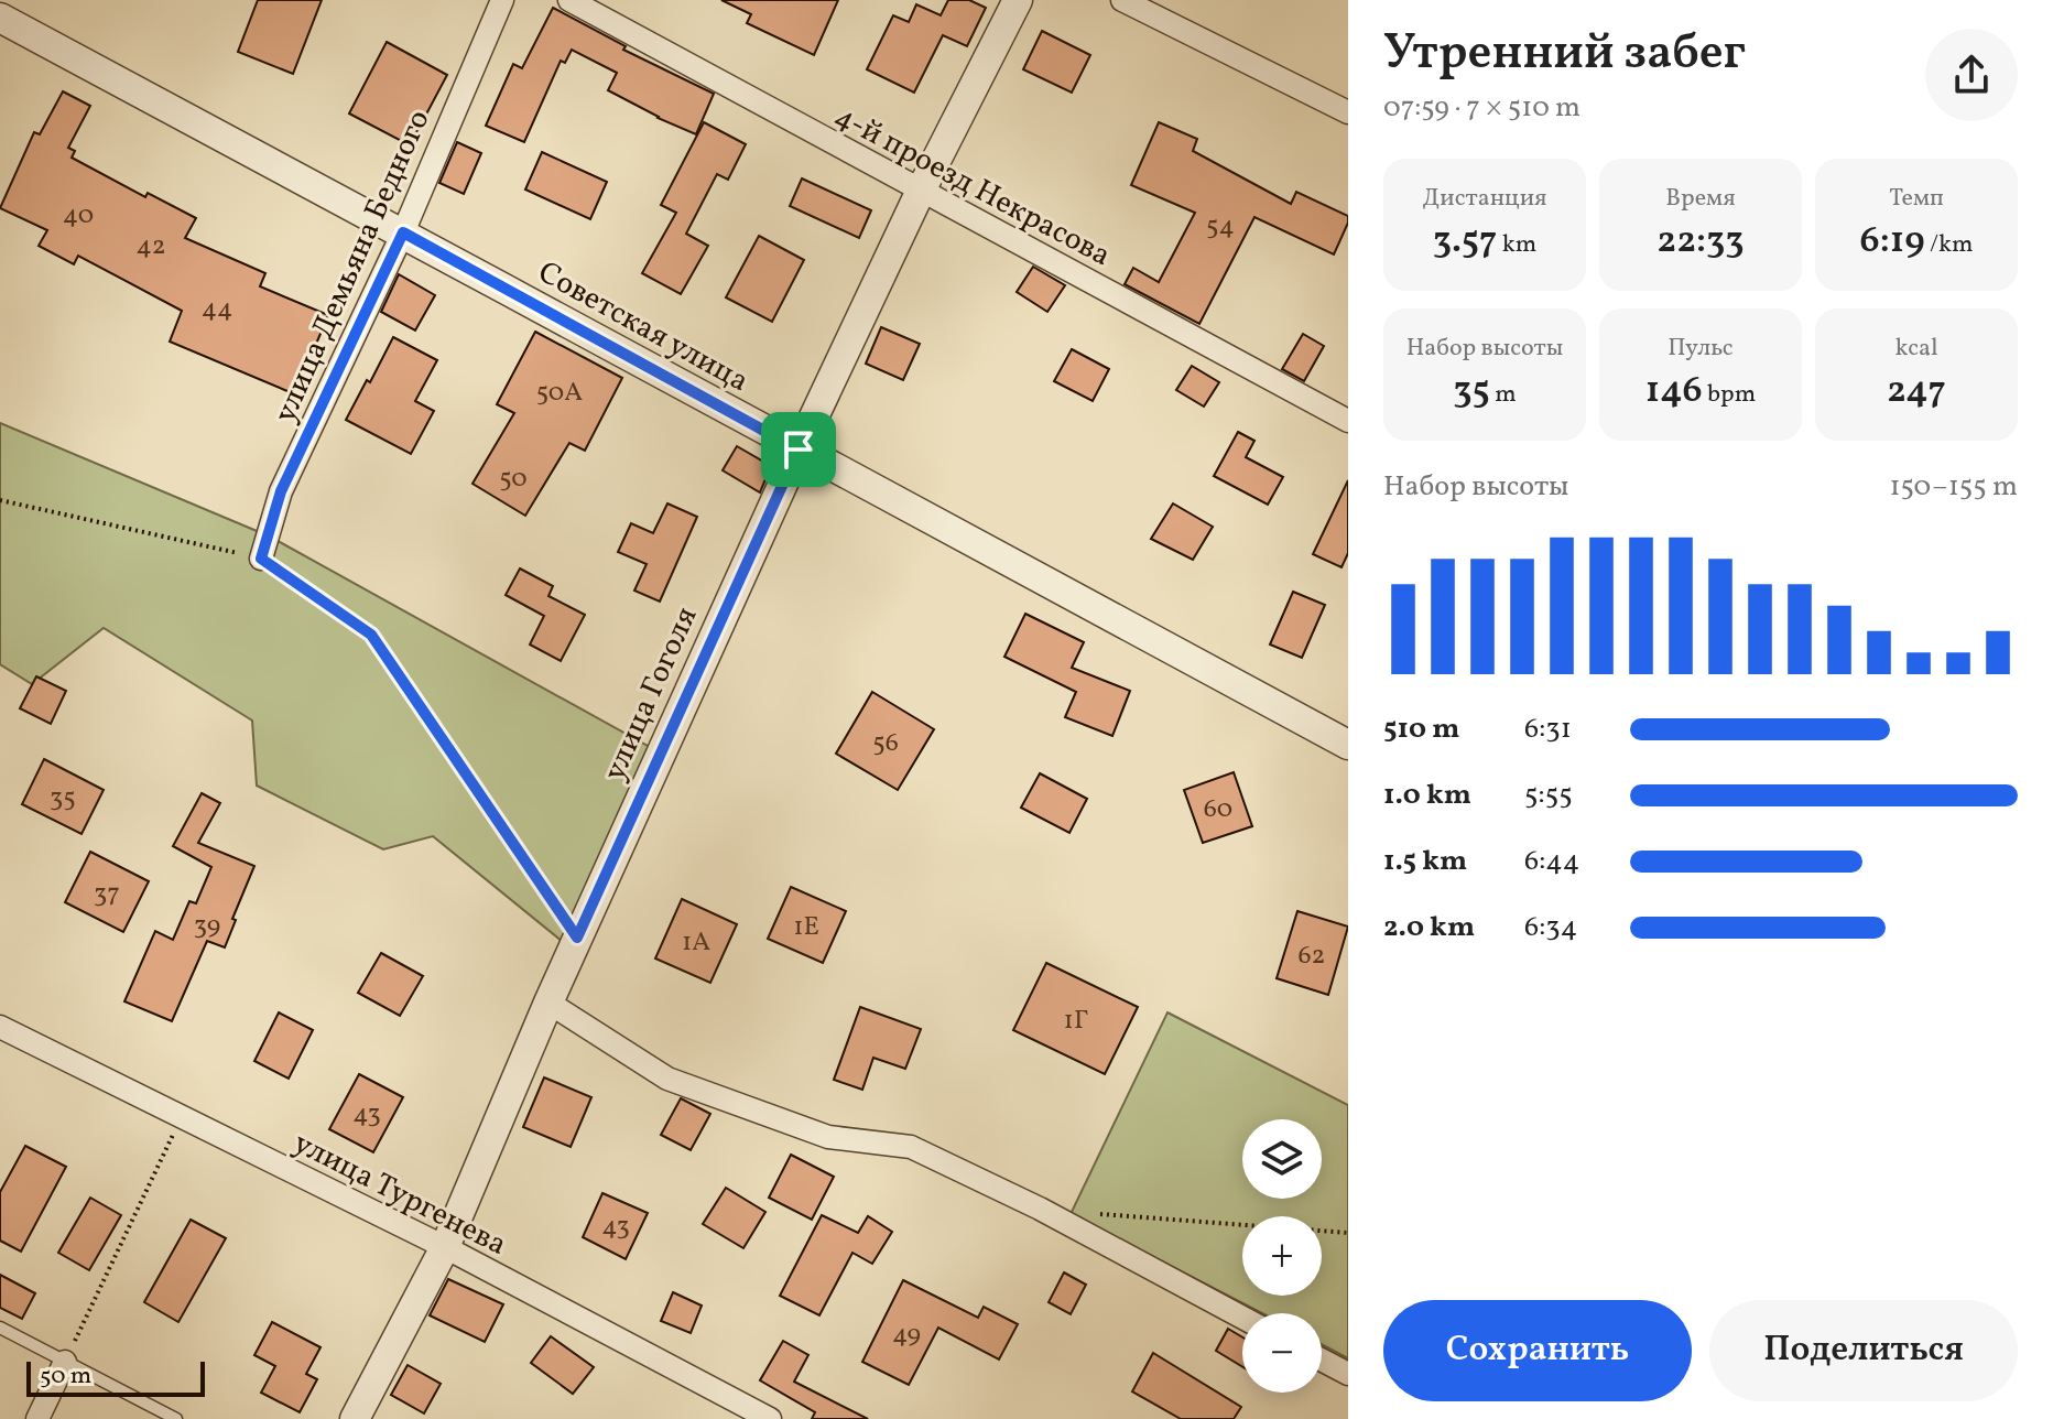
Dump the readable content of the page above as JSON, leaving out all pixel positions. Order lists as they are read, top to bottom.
{
  "streets": {
    "street": [
      "4-й проезд Некрасова",
      "улица Демьяна Бедного",
      "Советская улица",
      "улица Гоголя",
      "улица Тургенева"
    ]
  },
  "crossings": [
    ["4-й проезд Некрасова", "улица Гоголя"],
    ["улица Демьяна Бедного", "Советская улица"],
    ["Советская улица", "улица Гоголя"],
    ["улица Гоголя", "улица Тургенева"]
  ],
  "house_numbers": [
    "40",
    "54",
    "42",
    "44",
    "50А",
    "50",
    "56",
    "35",
    "60",
    "37",
    "39",
    "1Е",
    "1А",
    "62",
    "1Г",
    "43",
    "43",
    "49"
  ],
  "scale_bar": "50 m",
  "page": {
    "heading": ["Утренний забег", "07:59 · 7 × 510 m"],
    "stats": [
      ["Дистанция", "3.57 km"],
      ["Время", "22:33"],
      ["Темп", "6:19 /km"],
      ["Набор высоты", "35 m"],
      ["Пульс", "146 bpm"],
      ["kcal", "247"]
    ],
    "chart": ["Набор высоты", "150–155 m"],
    "list": [
      {
        "name": "510 m",
        "note": "6:31"
      },
      {
        "name": "1.0 km",
        "note": "5:55"
      },
      {
        "name": "1.5 km",
        "note": "6:44"
      },
      {
        "name": "2.0 km",
        "note": "6:34"
      }
    ],
    "map_buttons": ["+", "−"],
    "buttons": ["Сохранить", "Поделиться"],
    "scale": "50 m"
  }
}
